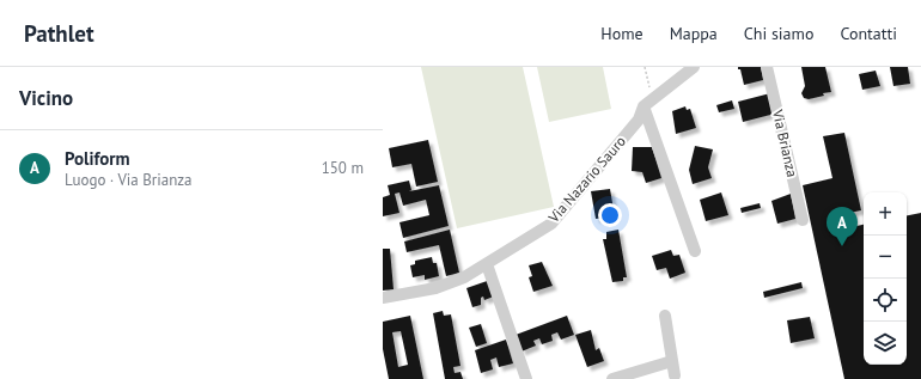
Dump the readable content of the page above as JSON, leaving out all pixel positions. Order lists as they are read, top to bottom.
{
  "streets": {
    "street": ["Via Brianza", "Via Nazario Sauro"]
  },
  "page": {
    "header": "Pathlet",
    "nav": [
      "Home",
      "Mappa",
      "Chi siamo",
      "Contatti"
    ],
    "heading": "Vicino",
    "list": [
      {
        "mark": "A",
        "name": "Poliform",
        "note": "Luogo · Via Brianza",
        "value": "150 m"
      }
    ],
    "map_buttons": ["+", "−"],
    "pins": "A"
  }
}
